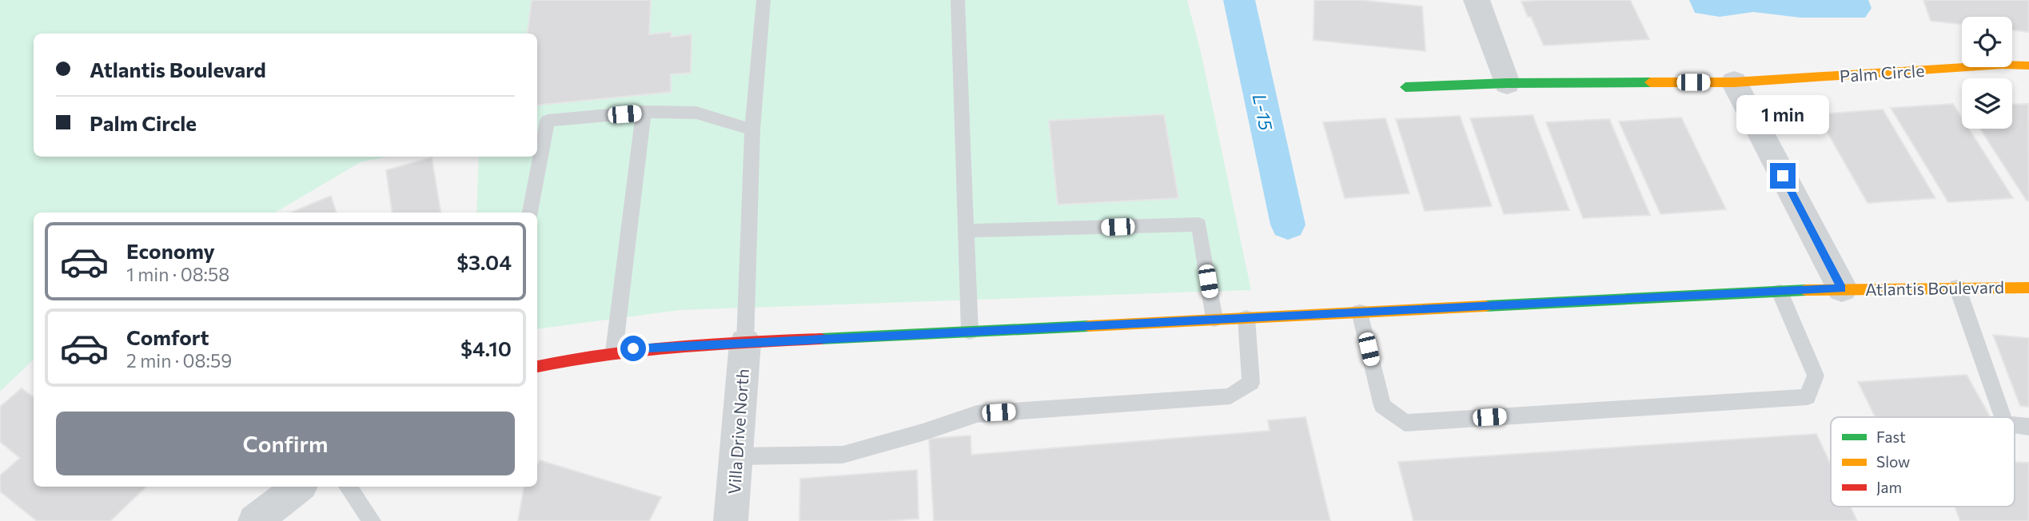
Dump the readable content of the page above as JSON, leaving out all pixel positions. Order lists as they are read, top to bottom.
{
  "streets": {
    "street": ["Palm Circle", "Atlantis Boulevard", "Villa Drive North"]
  },
  "crossings": [
    ["Atlantis Boulevard", "Villa Drive North"]
  ],
  "water": ["L-15"],
  "legend": ["Fast", "Slow", "Jam"],
  "page": {
    "banner": ["Atlantis Boulevard", "Palm Circle"],
    "bubble": "1 min",
    "list": [
      {
        "name": "Economy",
        "note": "1 min · 08:58",
        "value": "$3.04"
      },
      {
        "name": "Comfort",
        "note": "2 min · 08:59",
        "value": "$4.10"
      }
    ],
    "buttons": "Confirm"
  }
}
